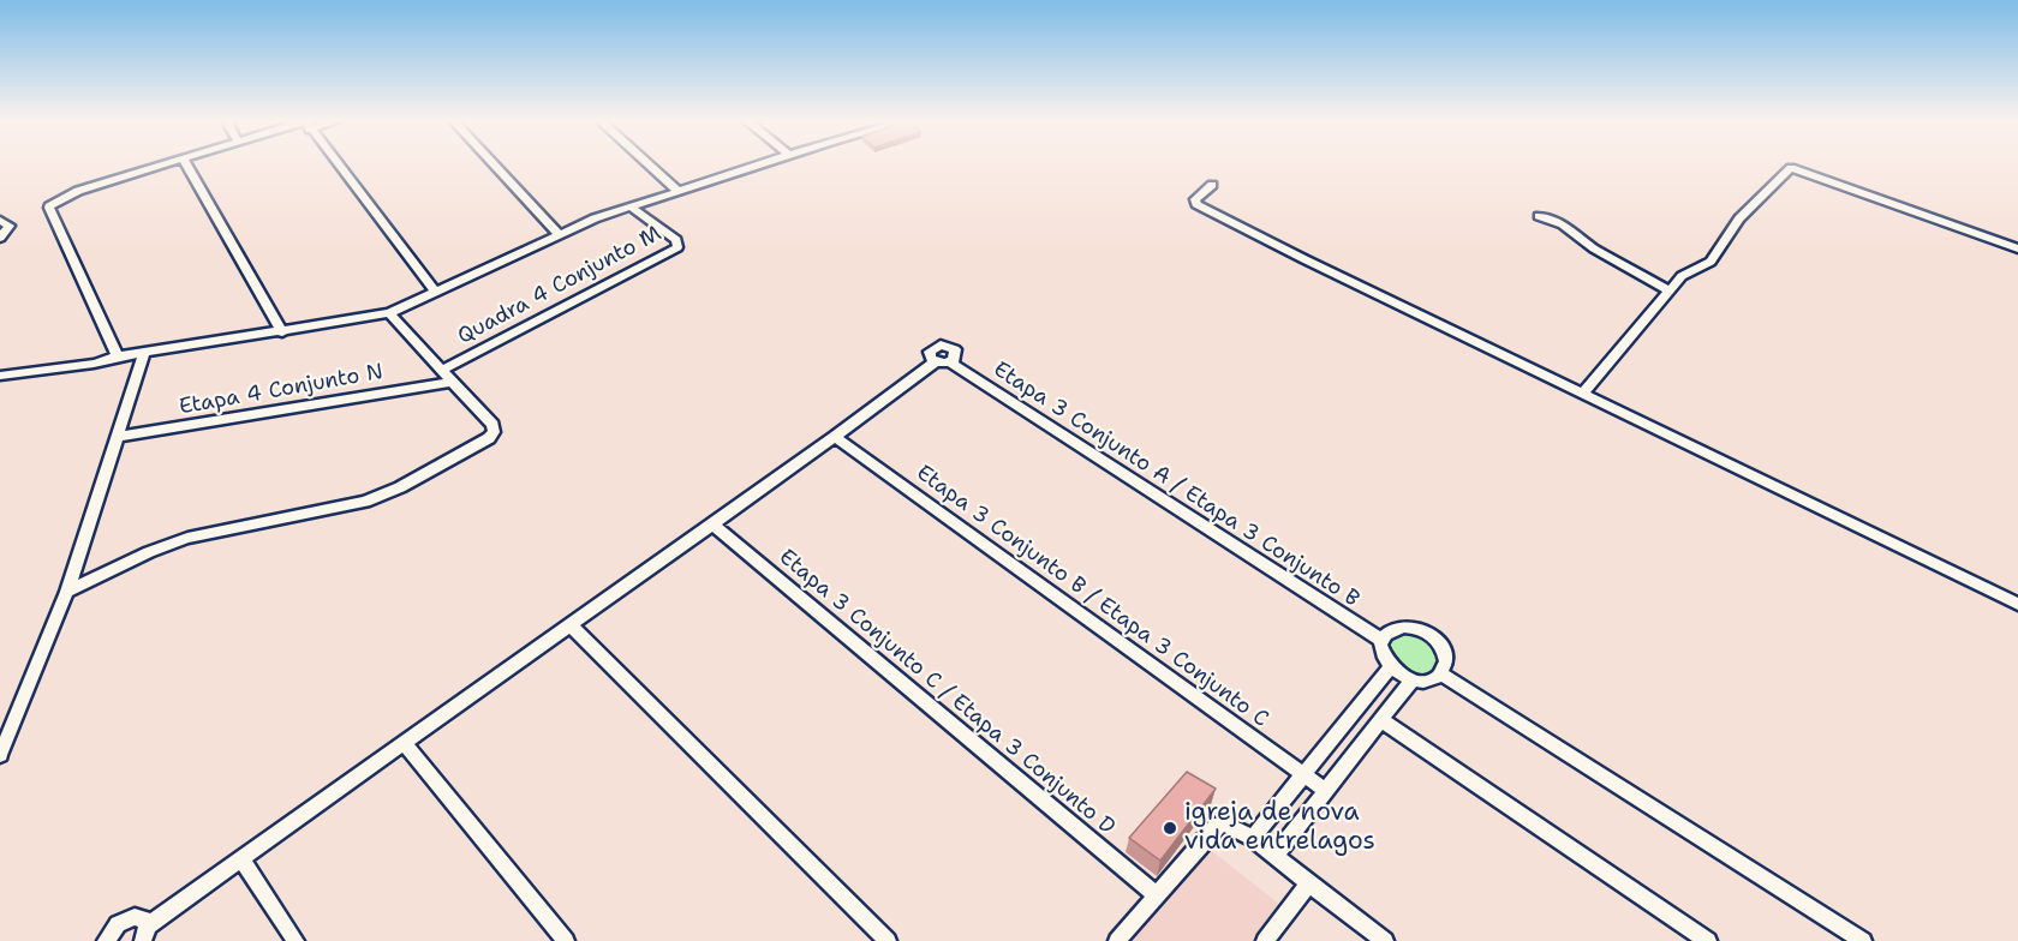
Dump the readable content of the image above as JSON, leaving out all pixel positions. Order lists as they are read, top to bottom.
{
  "streets": {
    "street": [
      "Quadra 4 Conjunto M",
      "Etapa 4 Conjunto N",
      "Etapa 3 Conjunto A / Etapa 3 Conjunto B",
      "Etapa 3 Conjunto B / Etapa 3 Conjunto C",
      "Etapa 3 Conjunto C / Etapa 3 Conjunto D"
    ]
  },
  "crossings": [
    ["Etapa 3 Conjunto A / Etapa 3 Conjunto B", "Etapa 3 Conjunto B / Etapa 3 Conjunto C"]
  ],
  "places": ["igreja de nova vida entrelagos"]
}
